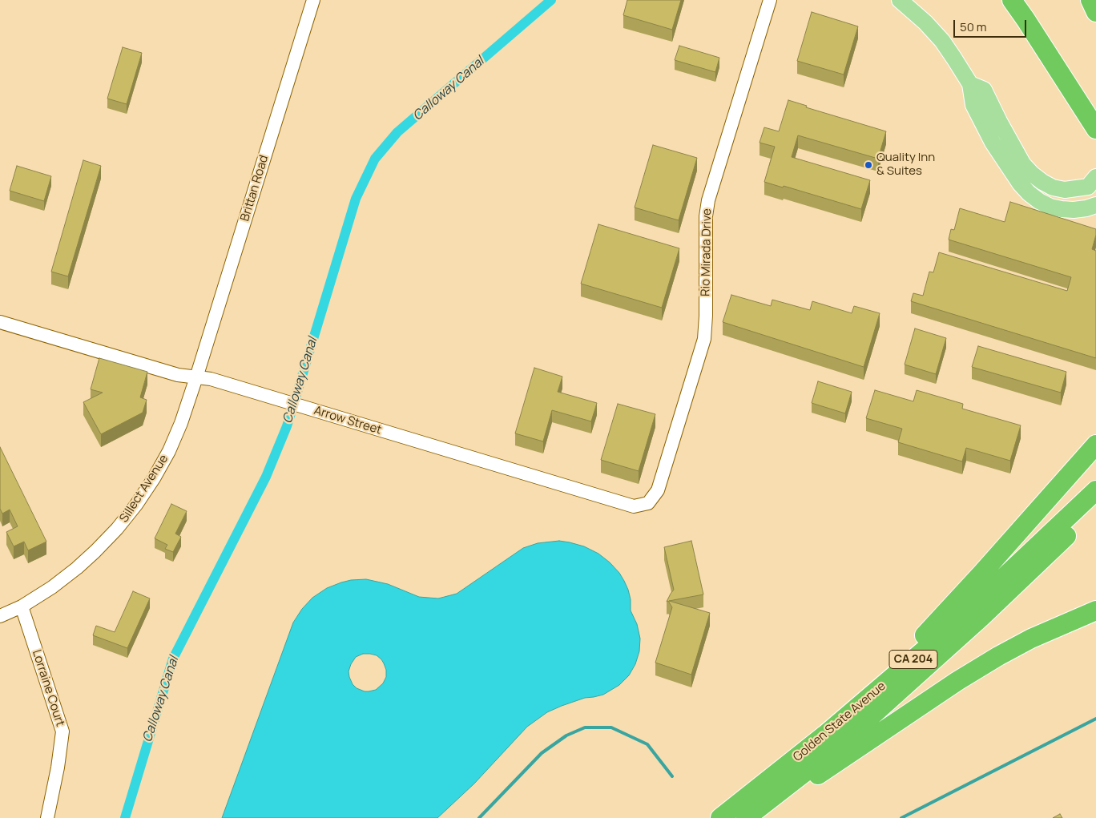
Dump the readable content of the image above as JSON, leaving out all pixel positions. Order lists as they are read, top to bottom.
{
  "streets": {
    "highway": ["CA 204", "Golden State Avenue"],
    "street": [
      "Brittan Road",
      "Rio Mirada Drive",
      "Arrow Street",
      "Sillect Avenue",
      "Lorraine Court"
    ]
  },
  "crossings": [
    ["Brittan Road", "Arrow Street"],
    ["Brittan Road", "Sillect Avenue"],
    ["Rio Mirada Drive", "Arrow Street"],
    ["Arrow Street", "Sillect Avenue"],
    ["Sillect Avenue", "Lorraine Court"]
  ],
  "water": ["Calloway Canal"],
  "places": ["Quality Inn & Suites"],
  "scale_bar": "50 m"
}
